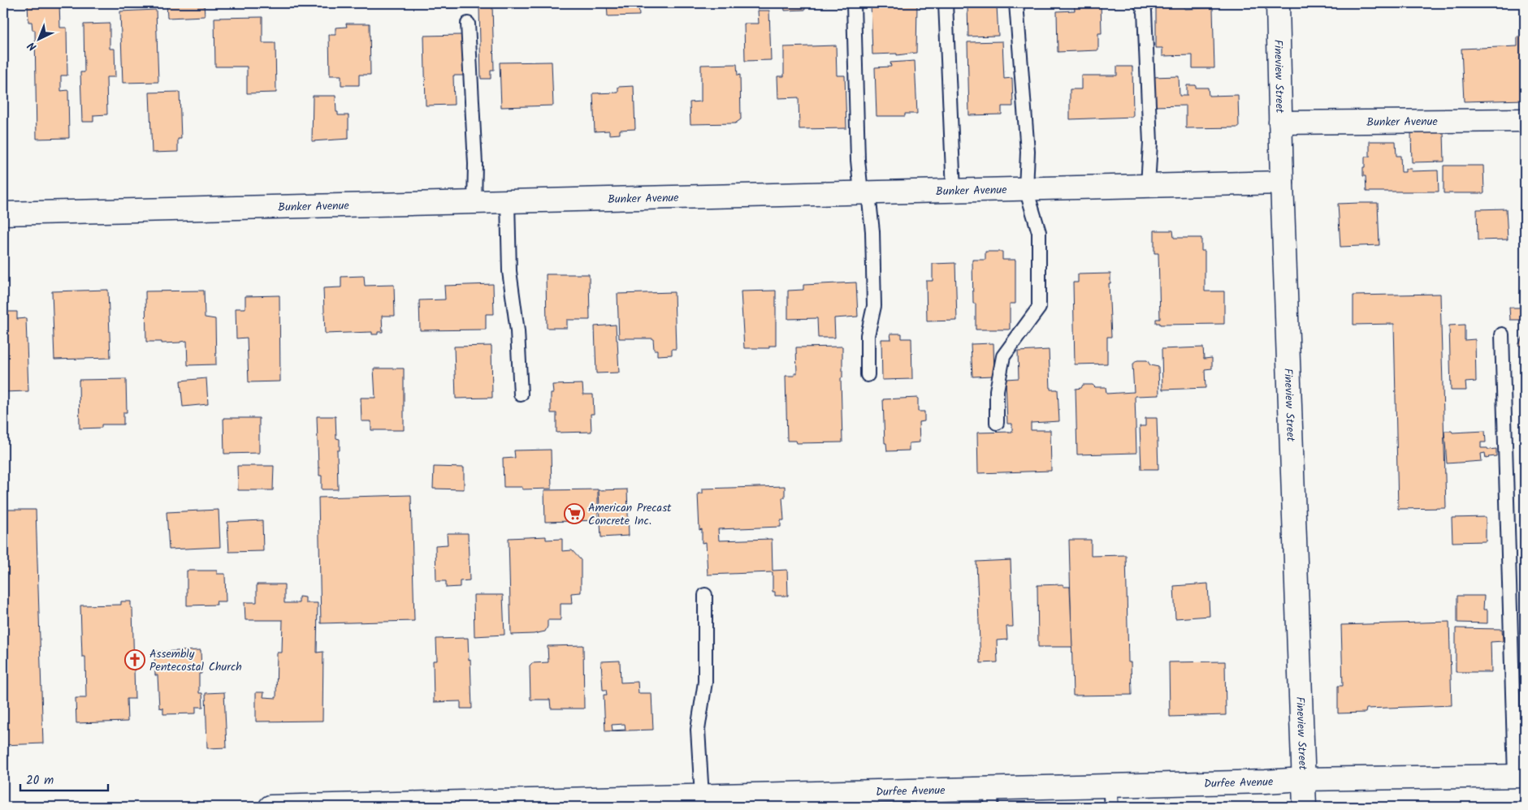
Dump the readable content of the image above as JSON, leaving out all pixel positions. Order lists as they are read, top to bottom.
{
  "streets": {
    "street": ["Fineview Street", "Bunker Avenue", "Durfee Avenue"]
  },
  "crossings": [
    ["Fineview Street", "Bunker Avenue"],
    ["Fineview Street", "Durfee Avenue"]
  ],
  "places": {
    "supermarket": ["American Precast Concrete Inc."],
    "church": ["Assembly Pentecostal Church"]
  },
  "scale_bar": "20 m",
  "north": "bottom left"
}
